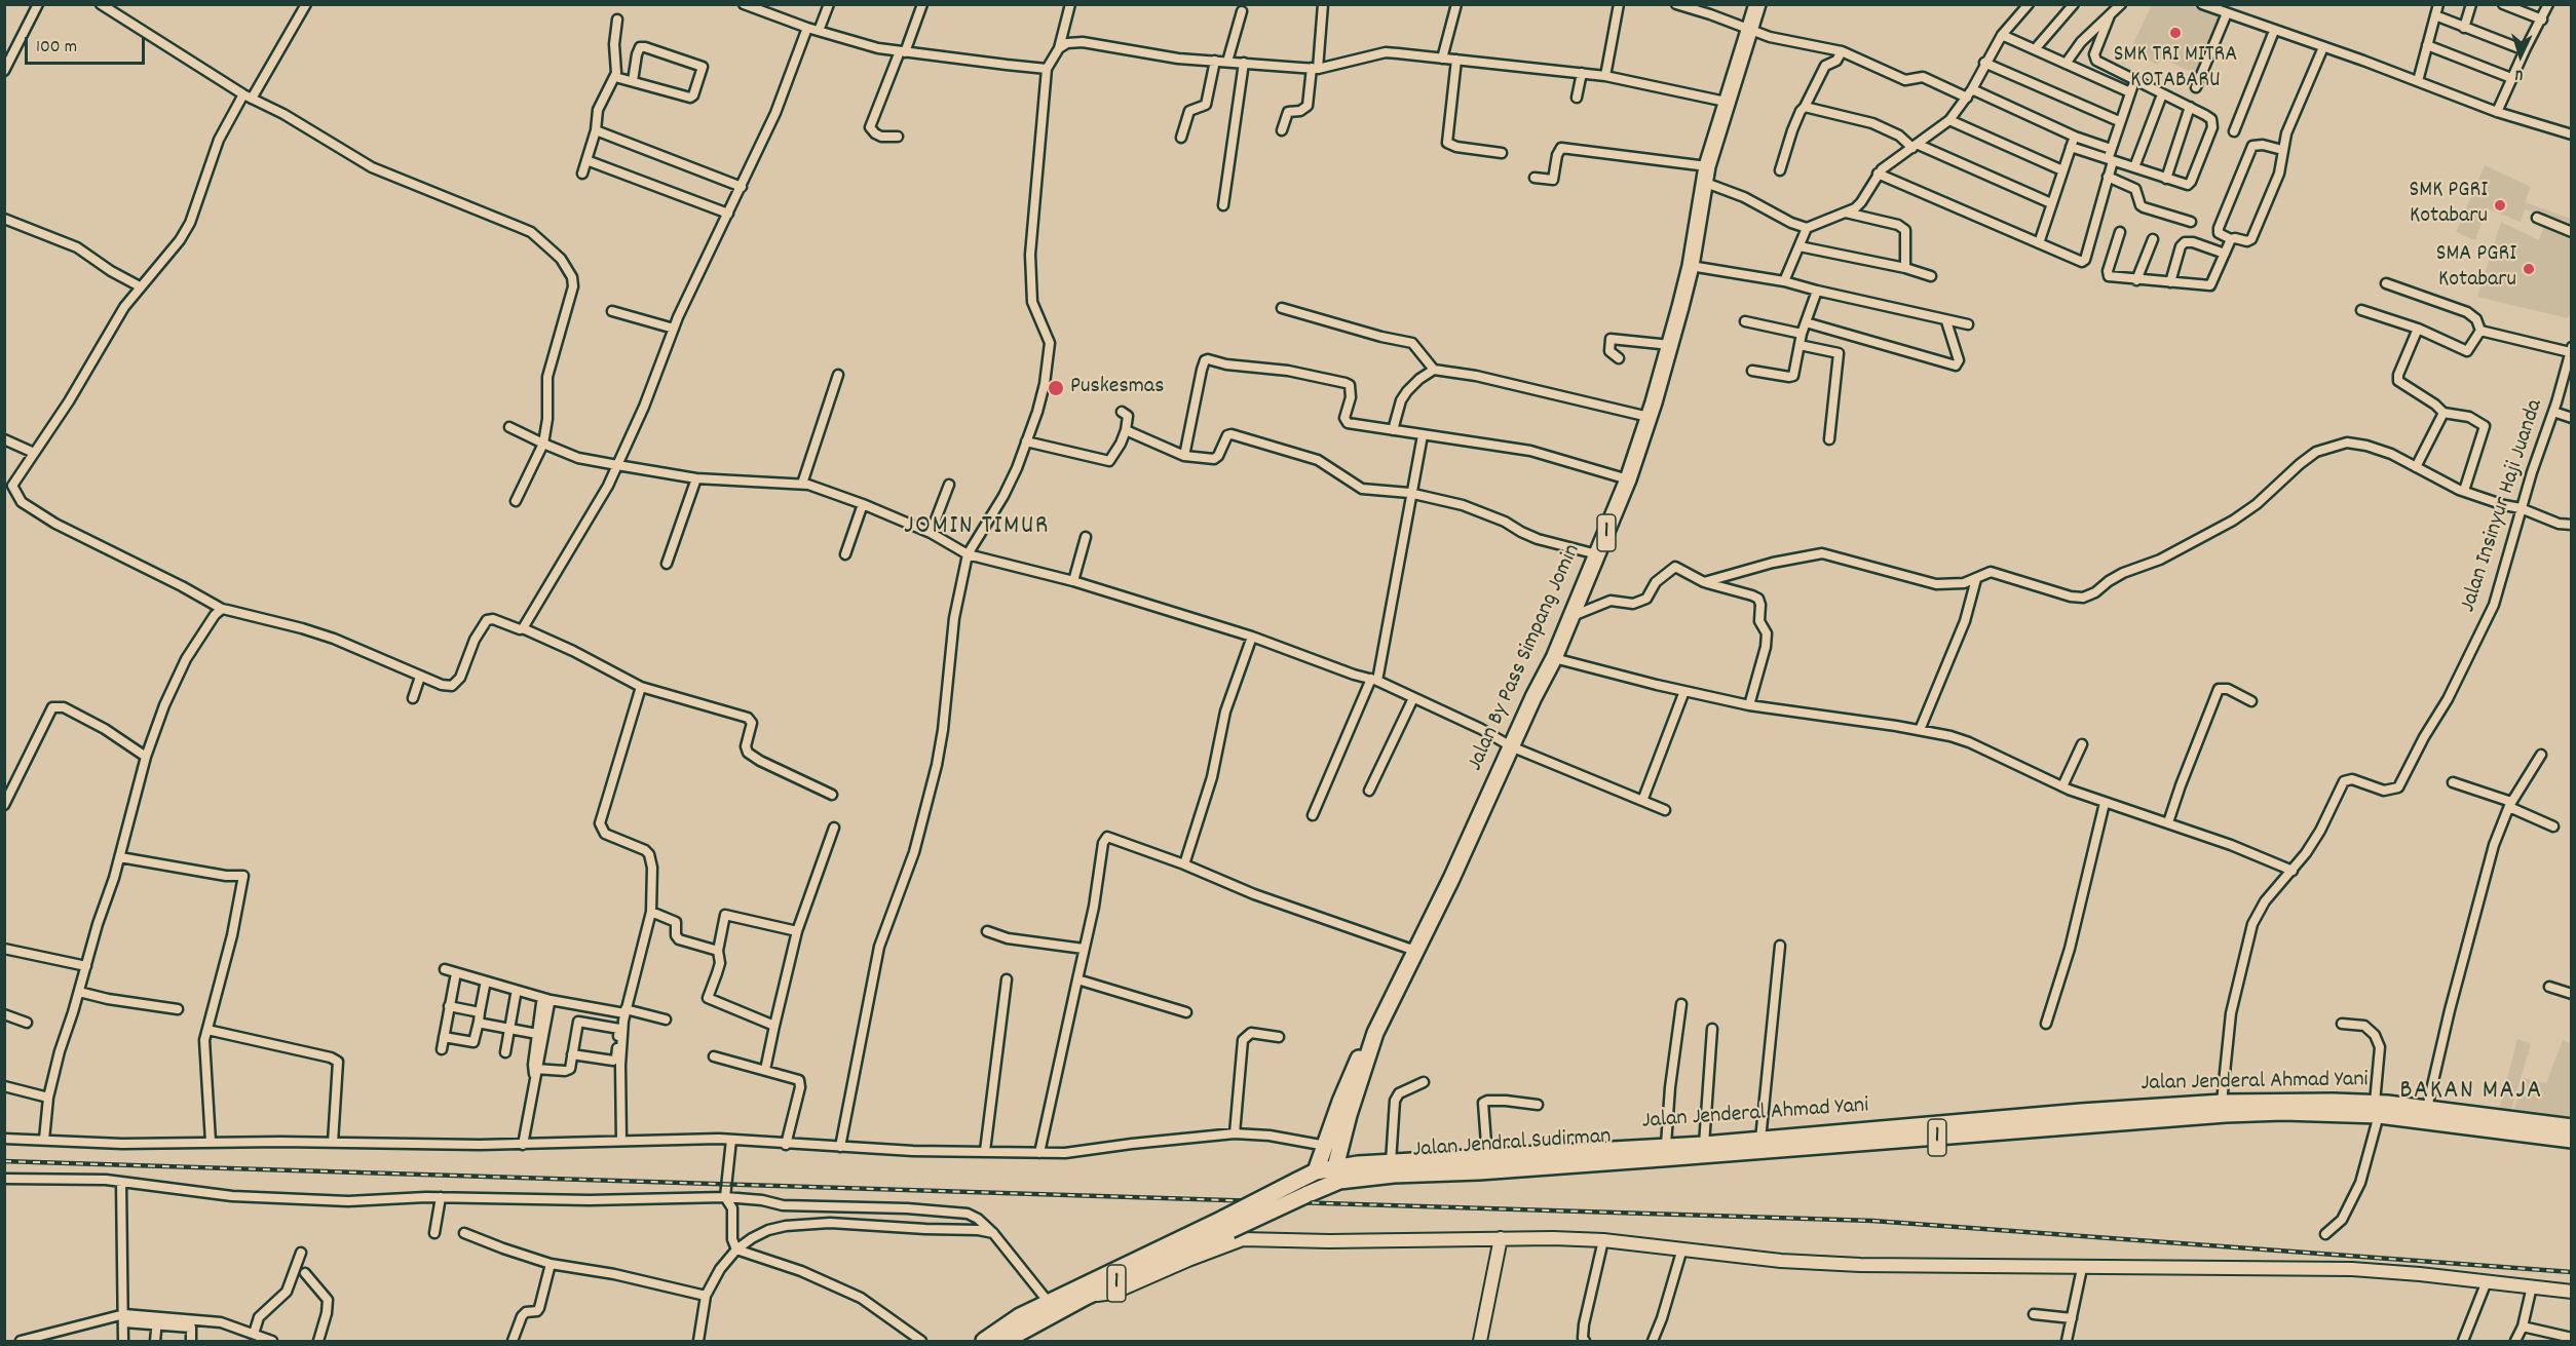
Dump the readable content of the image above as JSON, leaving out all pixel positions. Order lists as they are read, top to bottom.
{
  "streets": {
    "highway": [
      "1",
      "Jalan By Pass Simpang Jomin",
      "Jalan Jenderal Ahmad Yani",
      "Jalan Jendral Sudirman"
    ],
    "street": ["Jalan Insinyur Haji Juanda"]
  },
  "crossings": [
    ["1", "Jalan Jenderal Ahmad Yani"],
    ["Jalan By Pass Simpang Jomin", "Jalan Jenderal Ahmad Yani"],
    ["Jalan Jenderal Ahmad Yani", "Jalan Jendral Sudirman"]
  ],
  "districts": ["JOMIN TIMUR", "BAKAN MAJA"],
  "places": [
    "SMK TRI MITRA KOTABARU",
    "SMK PGRI Kotabaru",
    "SMA PGRI Kotabaru",
    "Puskesmas"
  ],
  "scale_bar": "100 m",
  "north": "bottom"
}
